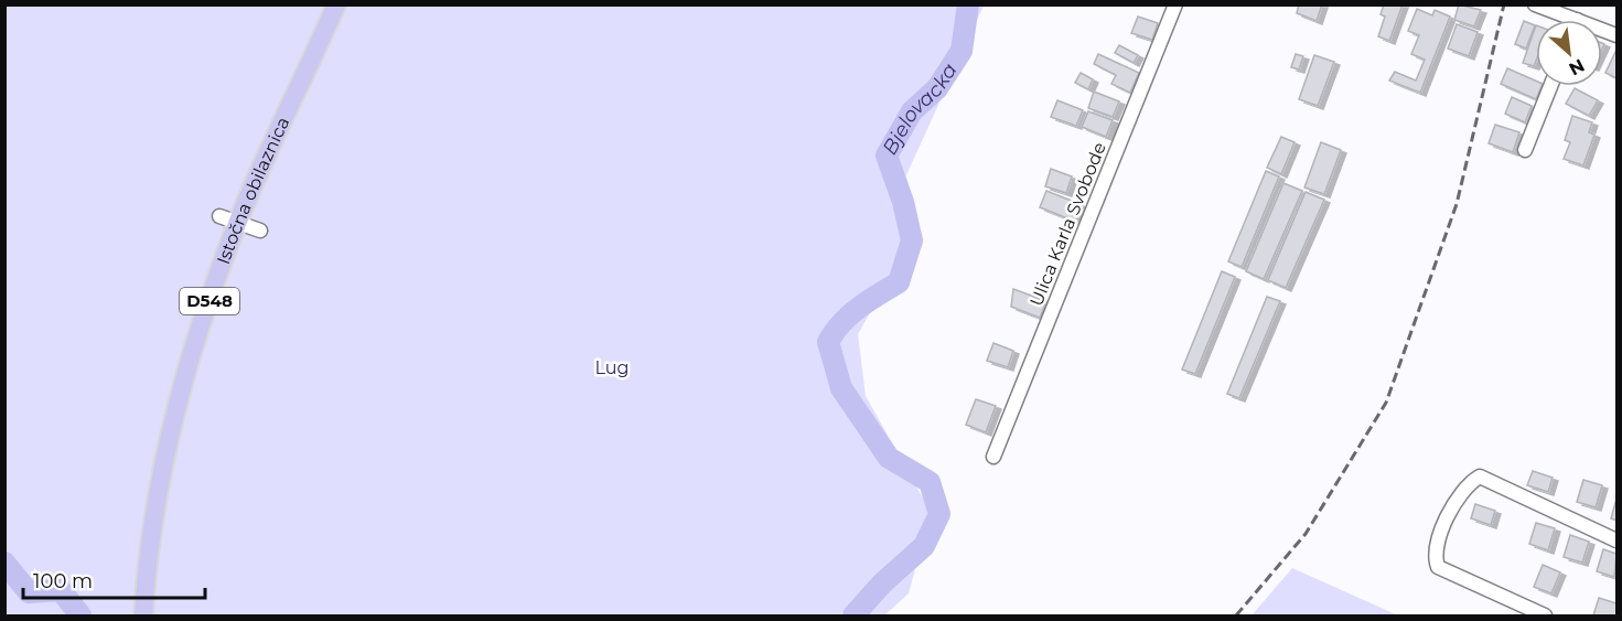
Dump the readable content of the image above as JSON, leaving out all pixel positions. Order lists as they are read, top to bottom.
{
  "streets": {
    "main road": ["Istočna obilaznica", "D548"],
    "street": ["Ulica Karla Svobode"]
  },
  "water": ["Bjelovacka"],
  "parks": ["Lug"],
  "scale_bar": "100 m",
  "north": "bottom right"
}
